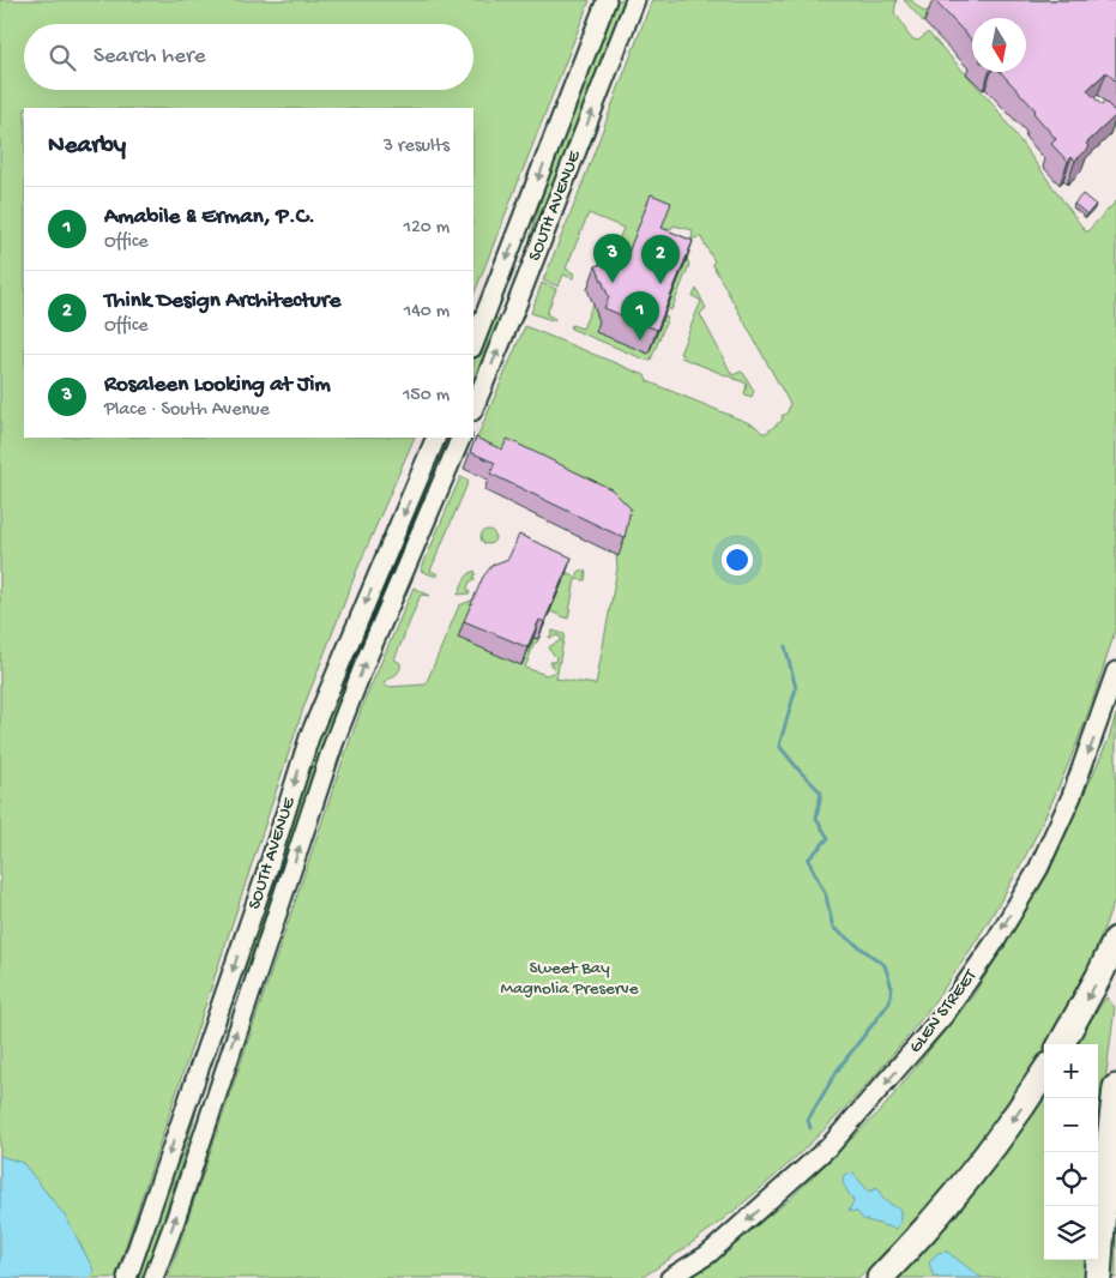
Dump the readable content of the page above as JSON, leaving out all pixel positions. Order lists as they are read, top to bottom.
{
  "streets": {
    "street": ["SOUTH AVENUE", "GLEN STREET"]
  },
  "one_way": ["GLEN STREET"],
  "parks": ["Sweet Bay Magnolia Preserve"],
  "north": "bottom",
  "page": {
    "search": "Search here",
    "heading": ["Nearby", "3 results"],
    "list": [
      {
        "mark": "1",
        "name": "Amabile & Erman, P.C.",
        "note": "Office",
        "value": "120 m"
      },
      {
        "mark": "2",
        "name": "Think Design Architecture",
        "note": "Office",
        "value": "140 m"
      },
      {
        "mark": "3",
        "name": "Rosaleen Looking at Jim",
        "note": "Place · South Avenue",
        "value": "150 m"
      }
    ],
    "pins": ["3", "2", "1"],
    "map_buttons": ["+", "−"]
  }
}
